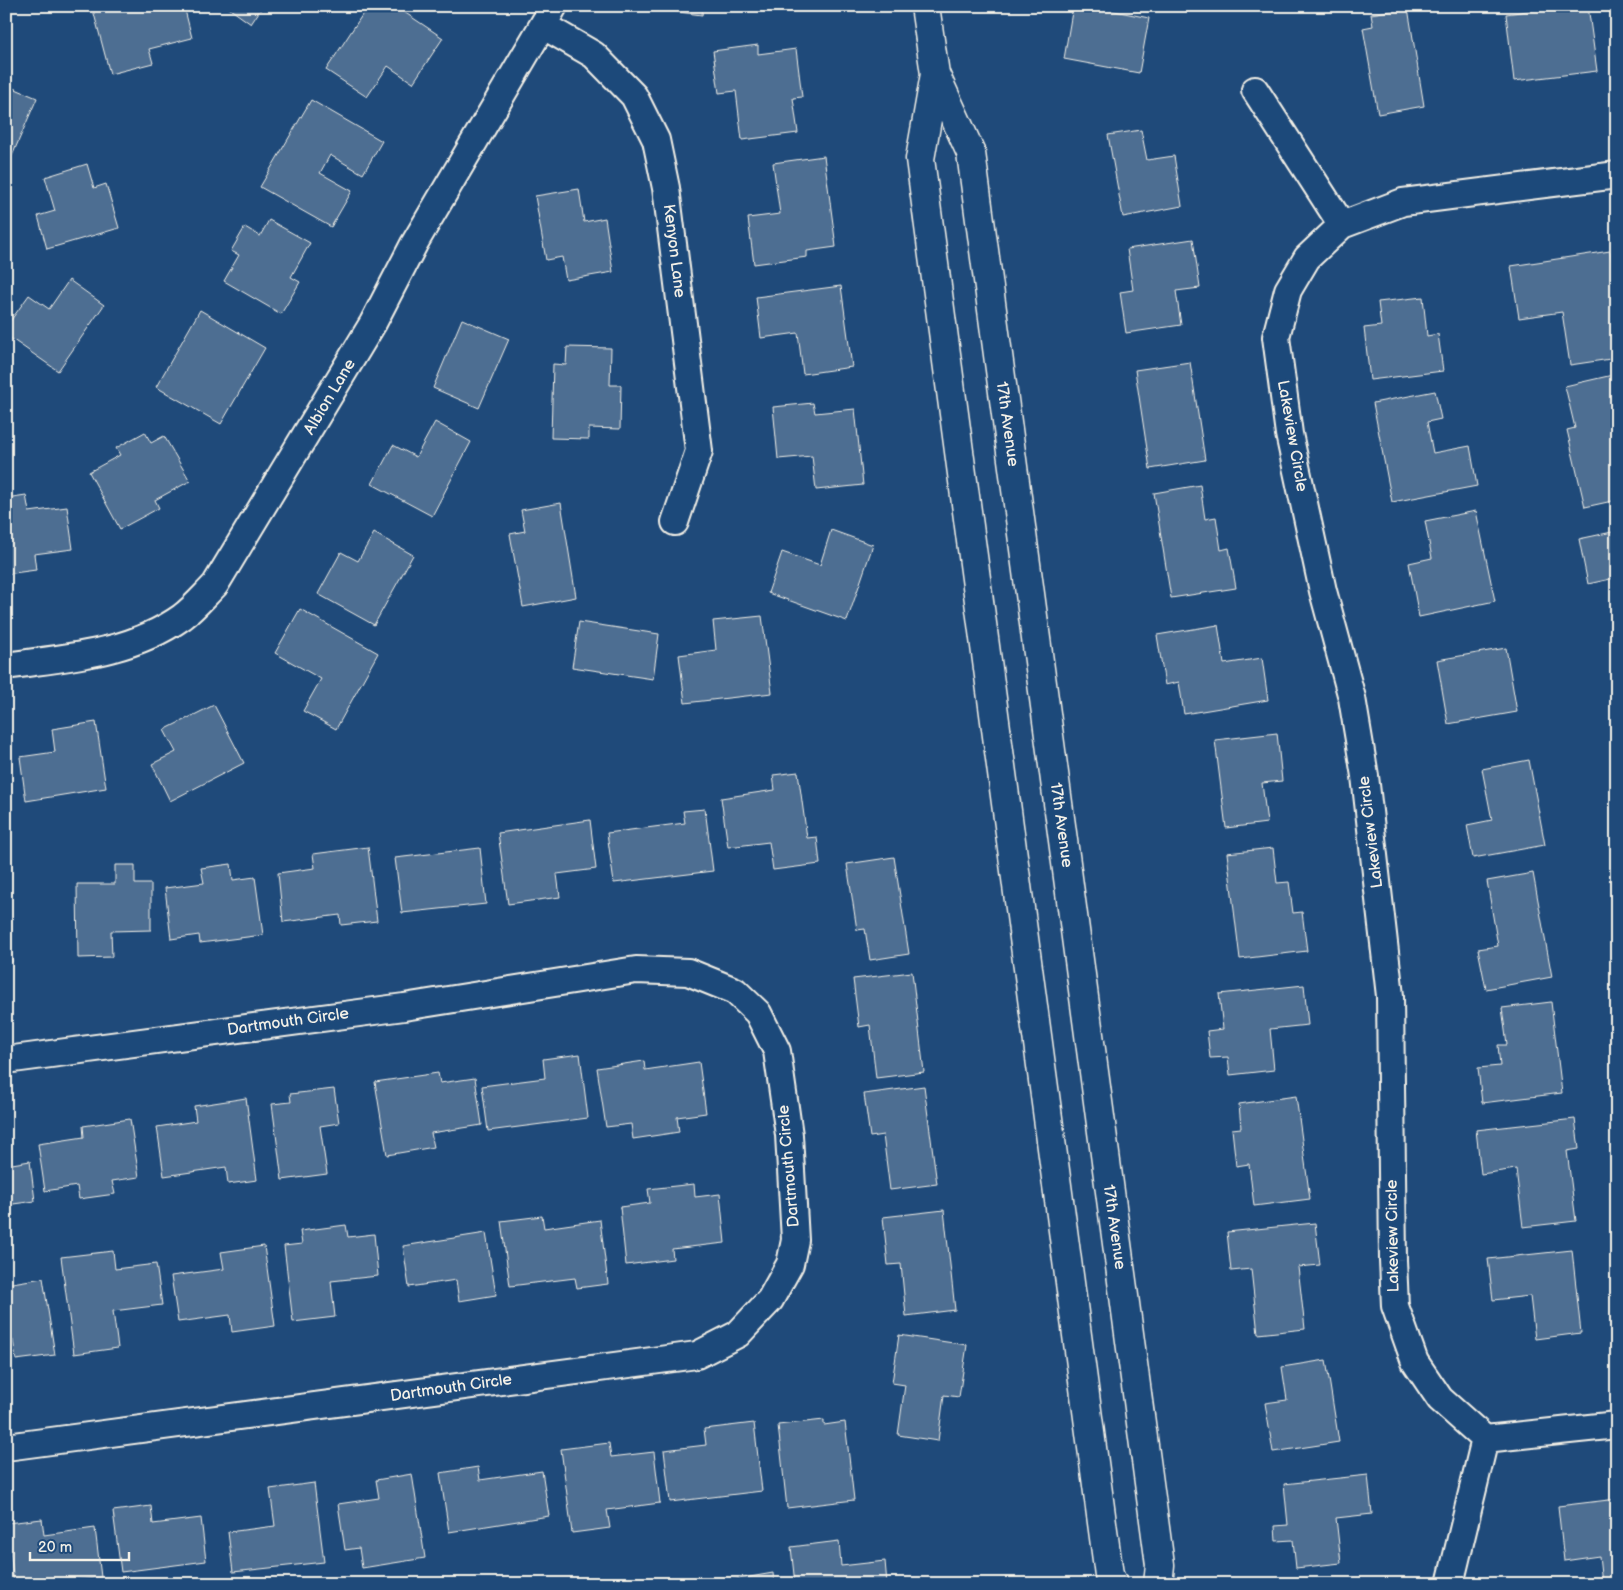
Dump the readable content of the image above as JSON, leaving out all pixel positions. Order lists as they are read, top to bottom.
{
  "streets": {
    "main road": ["17th Avenue"],
    "street": [
      "Kenyon Lane",
      "Albion Lane",
      "Lakeview Circle",
      "Dartmouth Circle"
    ]
  },
  "crossings": [
    ["Kenyon Lane", "Albion Lane"]
  ],
  "scale_bar": "20 m"
}
